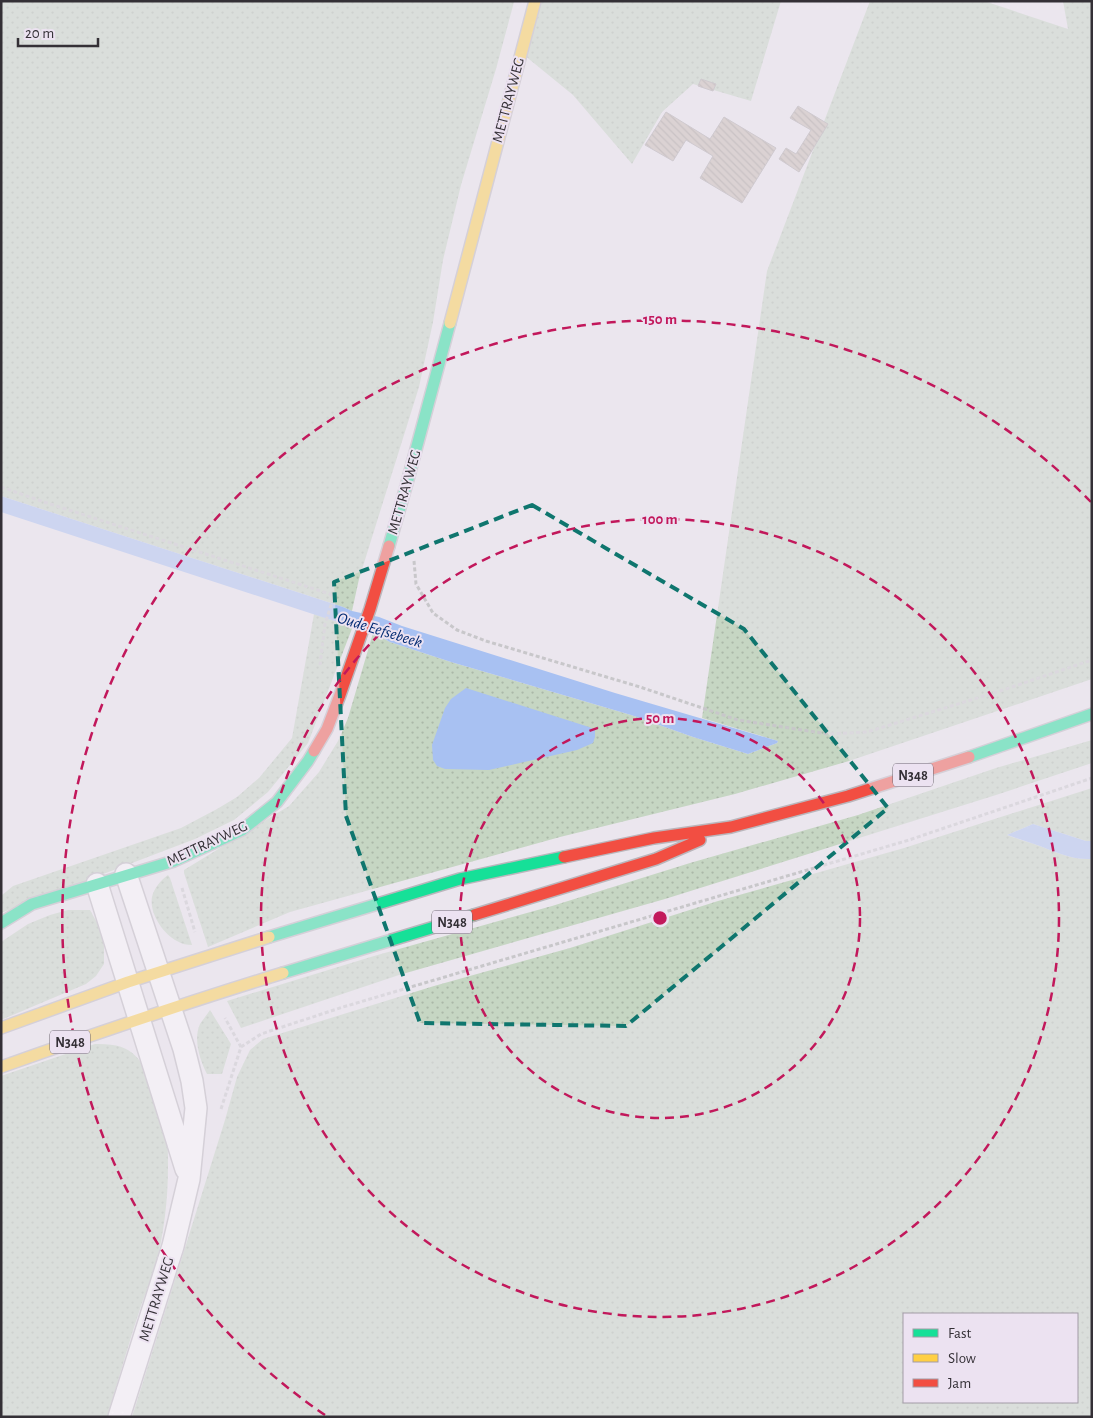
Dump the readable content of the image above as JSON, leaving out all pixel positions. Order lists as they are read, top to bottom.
{
  "streets": {
    "main road": ["METTRAYWEG", "N348"]
  },
  "crossings": [
    ["METTRAYWEG", "N348"]
  ],
  "water": ["Oude Eefsebeek"],
  "legend": ["Fast", "Slow", "Jam"],
  "scale_bar": "20 m",
  "rings": ["150 m", "100 m", "50 m"]
}
